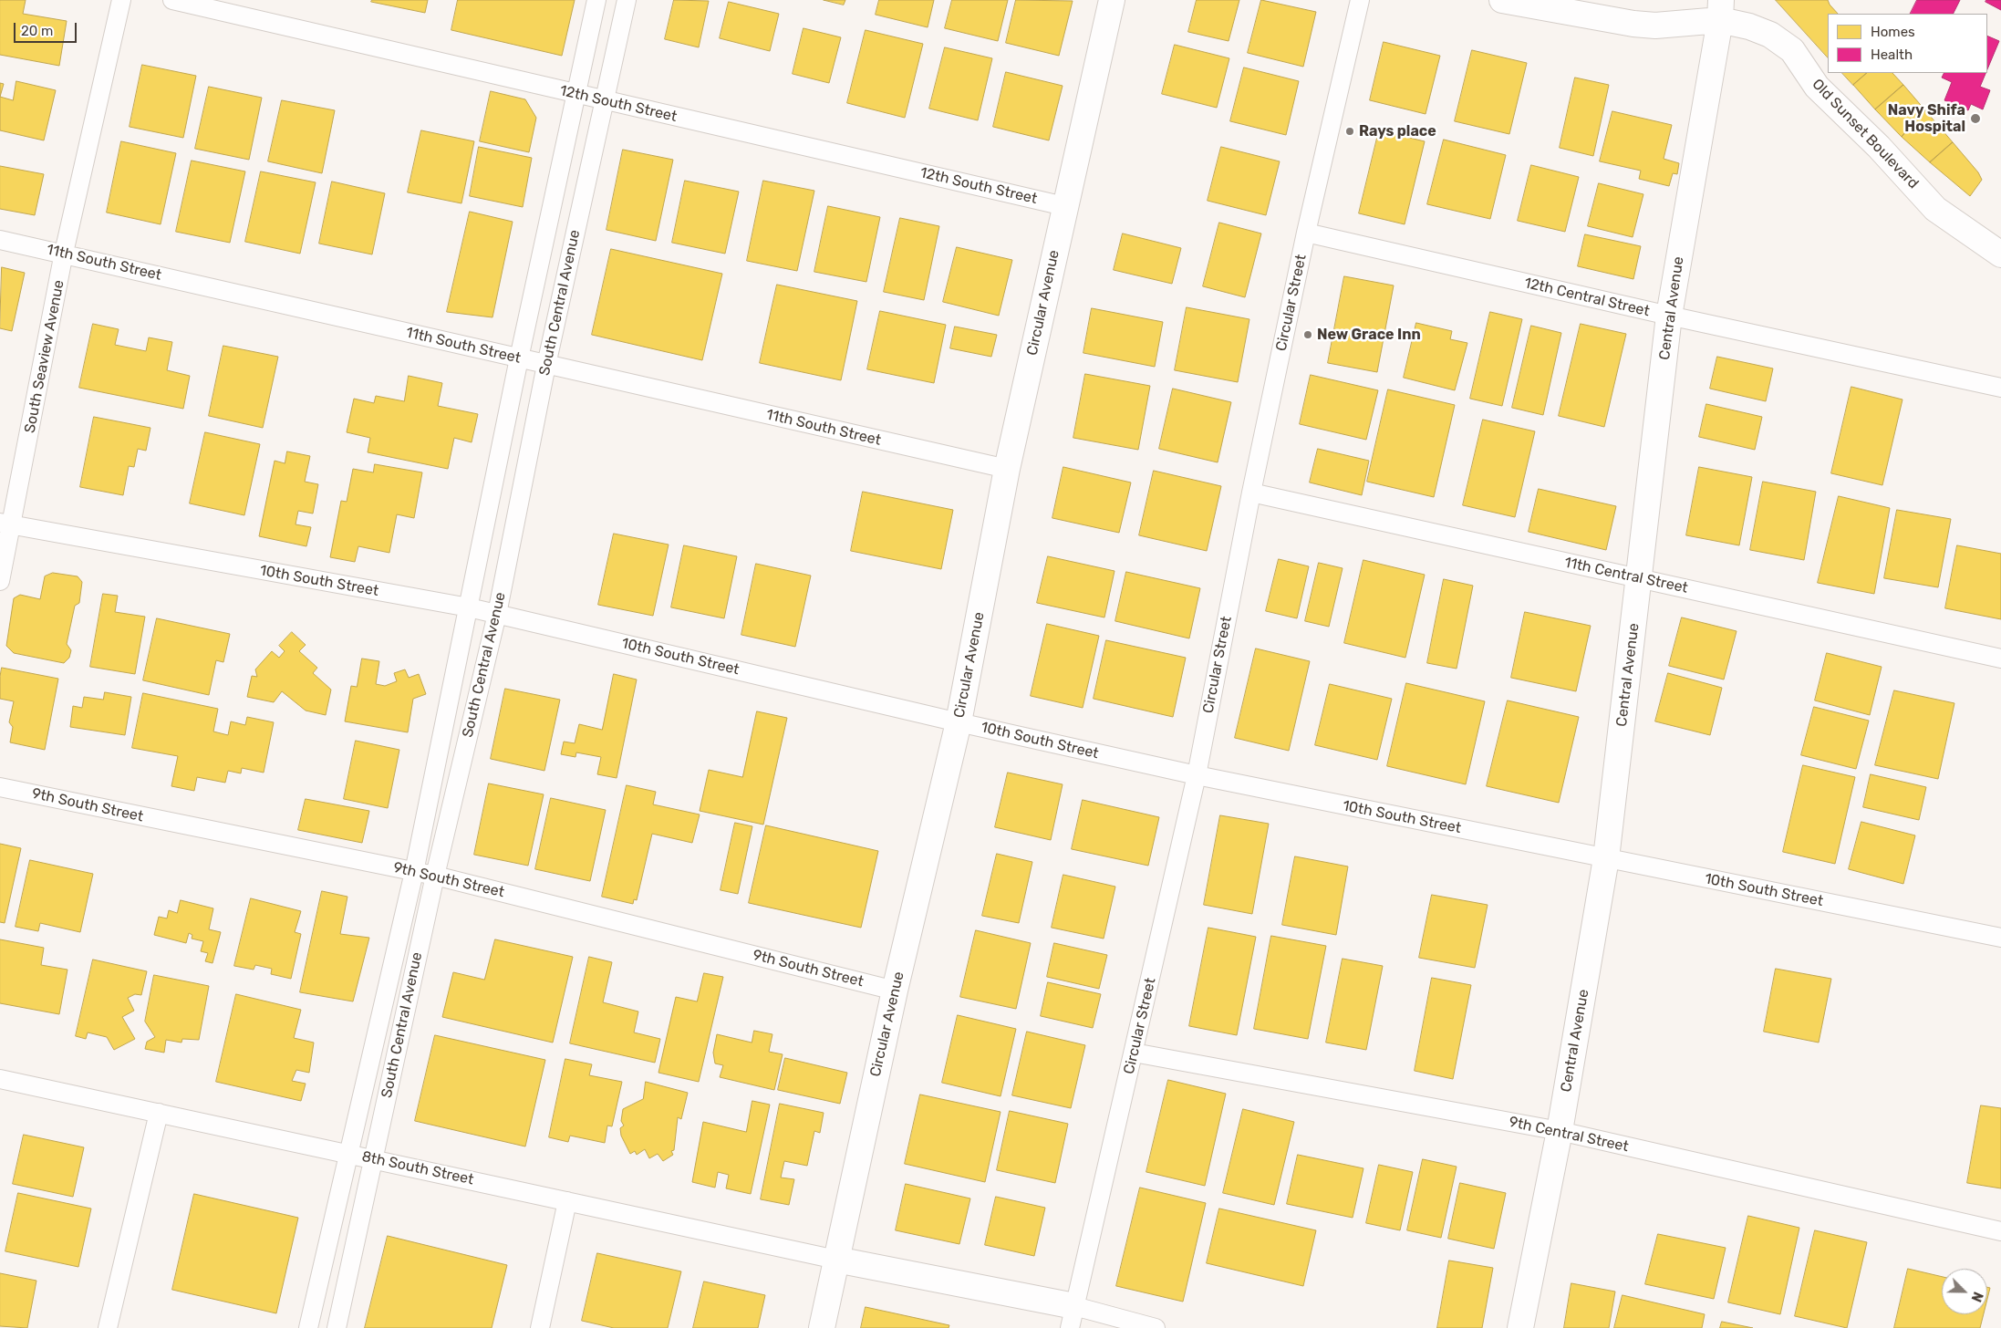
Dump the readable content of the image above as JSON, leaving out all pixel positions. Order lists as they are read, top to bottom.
{
  "streets": {
    "street": [
      "12th South Street",
      "Old Sunset Boulevard",
      "11th South Street",
      "12th Central Street",
      "South Central Avenue",
      "Circular Avenue",
      "Circular Street",
      "Central Avenue",
      "South Seaview Avenue",
      "11th Central Street",
      "10th South Street",
      "9th South Street",
      "9th Central Street",
      "8th South Street"
    ]
  },
  "crossings": [
    ["12th South Street", "South Central Avenue"],
    ["12th South Street", "Circular Avenue"],
    ["Old Sunset Boulevard", "Central Avenue"],
    ["11th South Street", "South Central Avenue"],
    ["11th South Street", "Circular Avenue"],
    ["11th South Street", "South Seaview Avenue"],
    ["12th Central Street", "Circular Street"],
    ["12th Central Street", "Central Avenue"],
    ["South Central Avenue", "10th South Street"],
    ["South Central Avenue", "9th South Street"],
    ["South Central Avenue", "8th South Street"],
    ["Circular Avenue", "10th South Street"],
    ["Circular Avenue", "9th South Street"],
    ["Circular Avenue", "8th South Street"],
    ["Circular Street", "11th Central Street"],
    ["Circular Street", "10th South Street"],
    ["Circular Street", "9th Central Street"],
    ["Central Avenue", "11th Central Street"],
    ["Central Avenue", "10th South Street"],
    ["Central Avenue", "9th Central Street"],
    ["South Seaview Avenue", "10th South Street"]
  ],
  "places": ["Navy Shifa Hospital", "Rays place", "New Grace Inn"],
  "legend": ["Homes", "Health"],
  "scale_bar": "20 m",
  "north": "bottom right"
}
